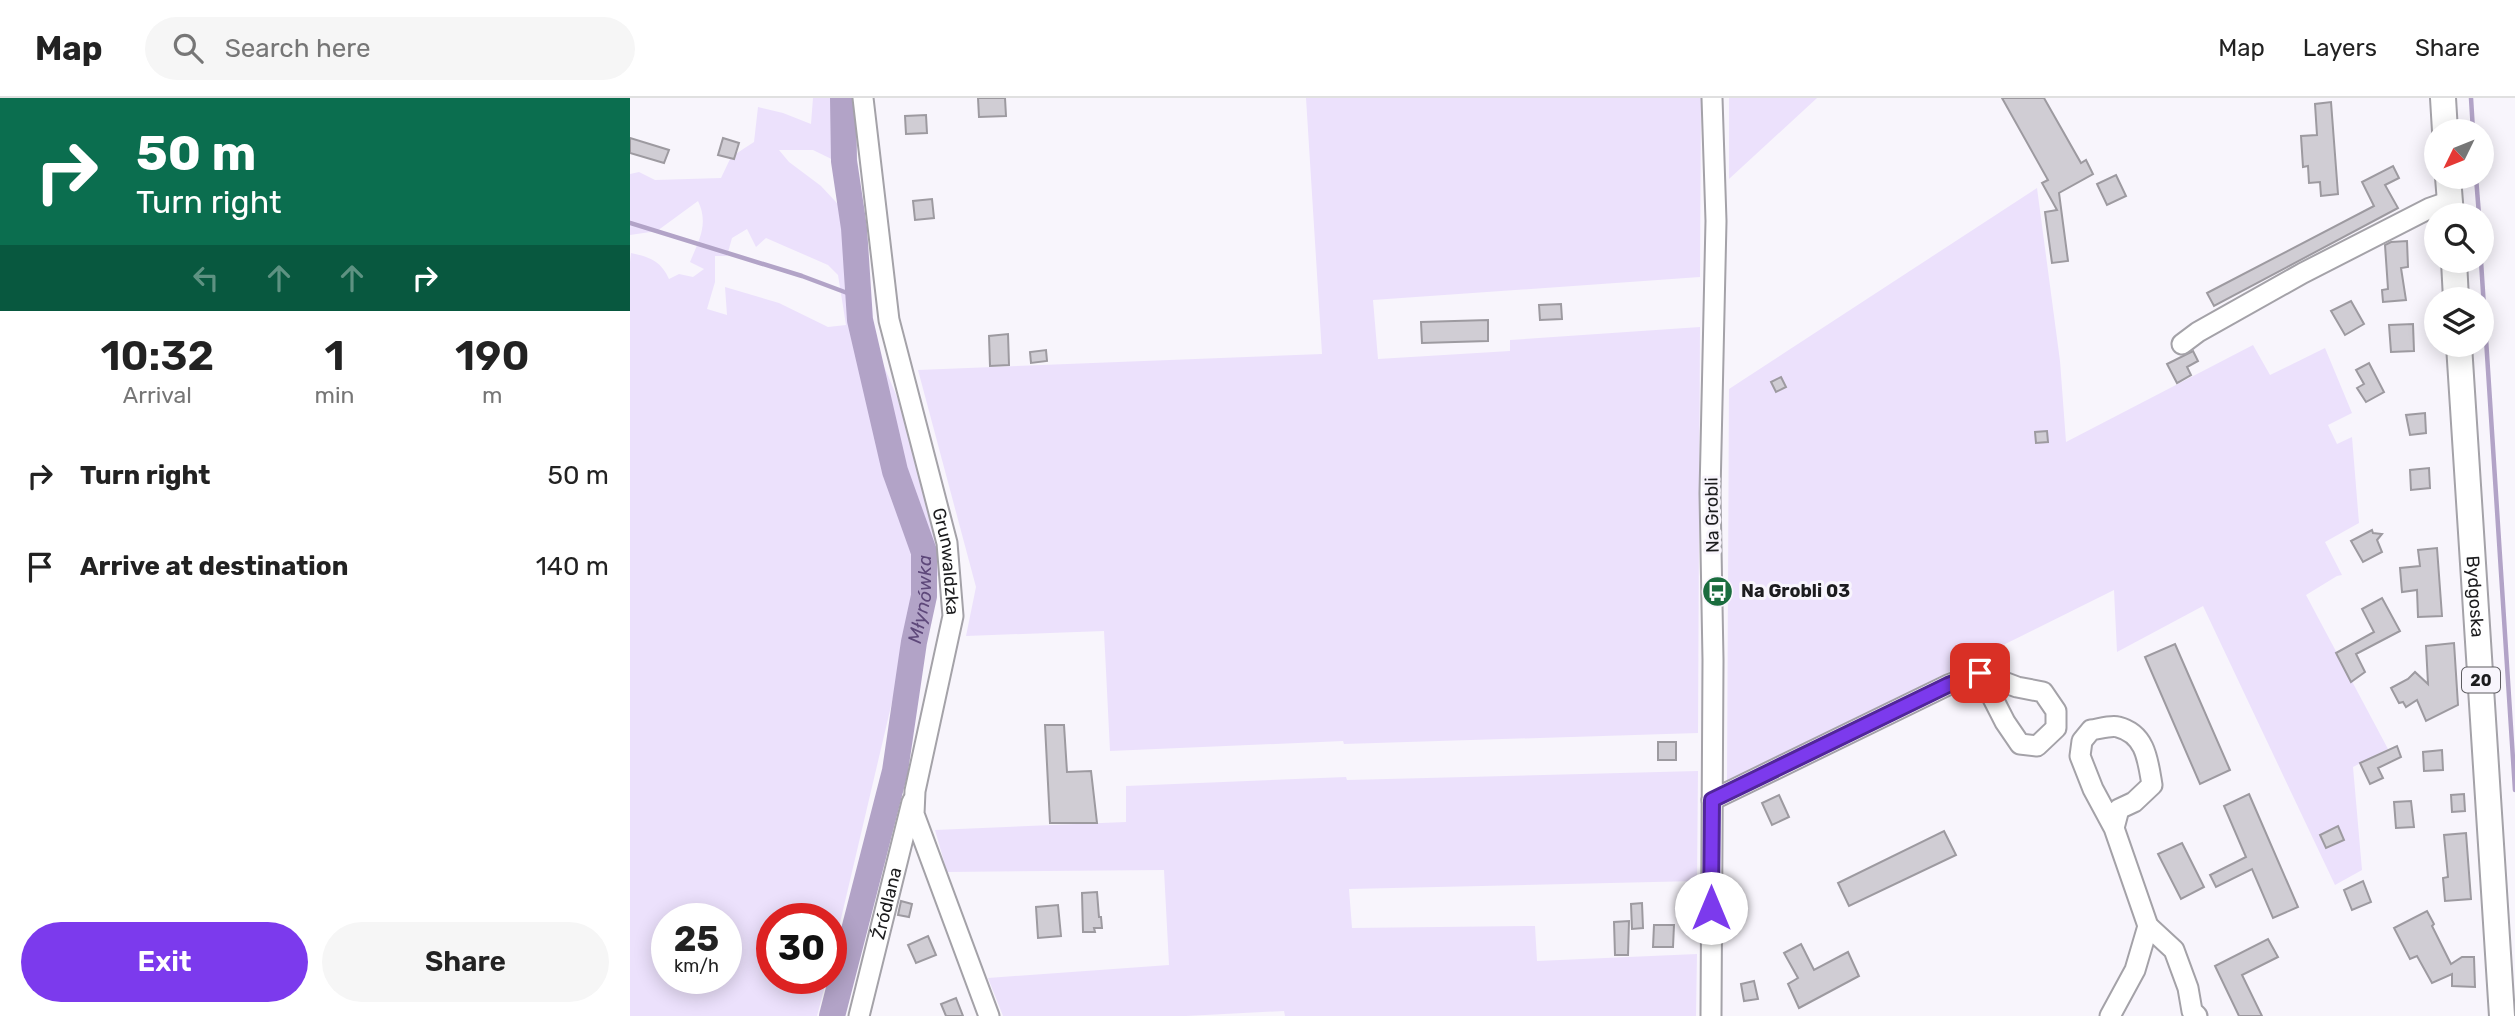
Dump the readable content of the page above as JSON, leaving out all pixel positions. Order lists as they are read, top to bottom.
{
  "streets": {
    "main road": ["Bydgoska", "20"],
    "street": ["Na Grobli", "Grunwaldzka", "Źródlana"]
  },
  "crossings": [
    ["Grunwaldzka", "Źródlana"]
  ],
  "water": ["Młynówka"],
  "places": {
    "bus stop": ["Na Grobli 03"]
  },
  "north": "bottom left",
  "page": {
    "header": "Map",
    "search": "Search here",
    "nav": ["Map", "Layers", "Share"],
    "turn": ["50 m", "Turn right"],
    "eta": [
      "10:32",
      "Arrival",
      "1",
      "min",
      "190",
      "m"
    ],
    "list": [
      {
        "name": "Turn right",
        "value": "50 m"
      },
      {
        "name": "Arrive at destination",
        "value": "140 m"
      }
    ],
    "speed": "25 km/h",
    "limit": "30",
    "buttons": ["Exit", "Share"]
  }
}
